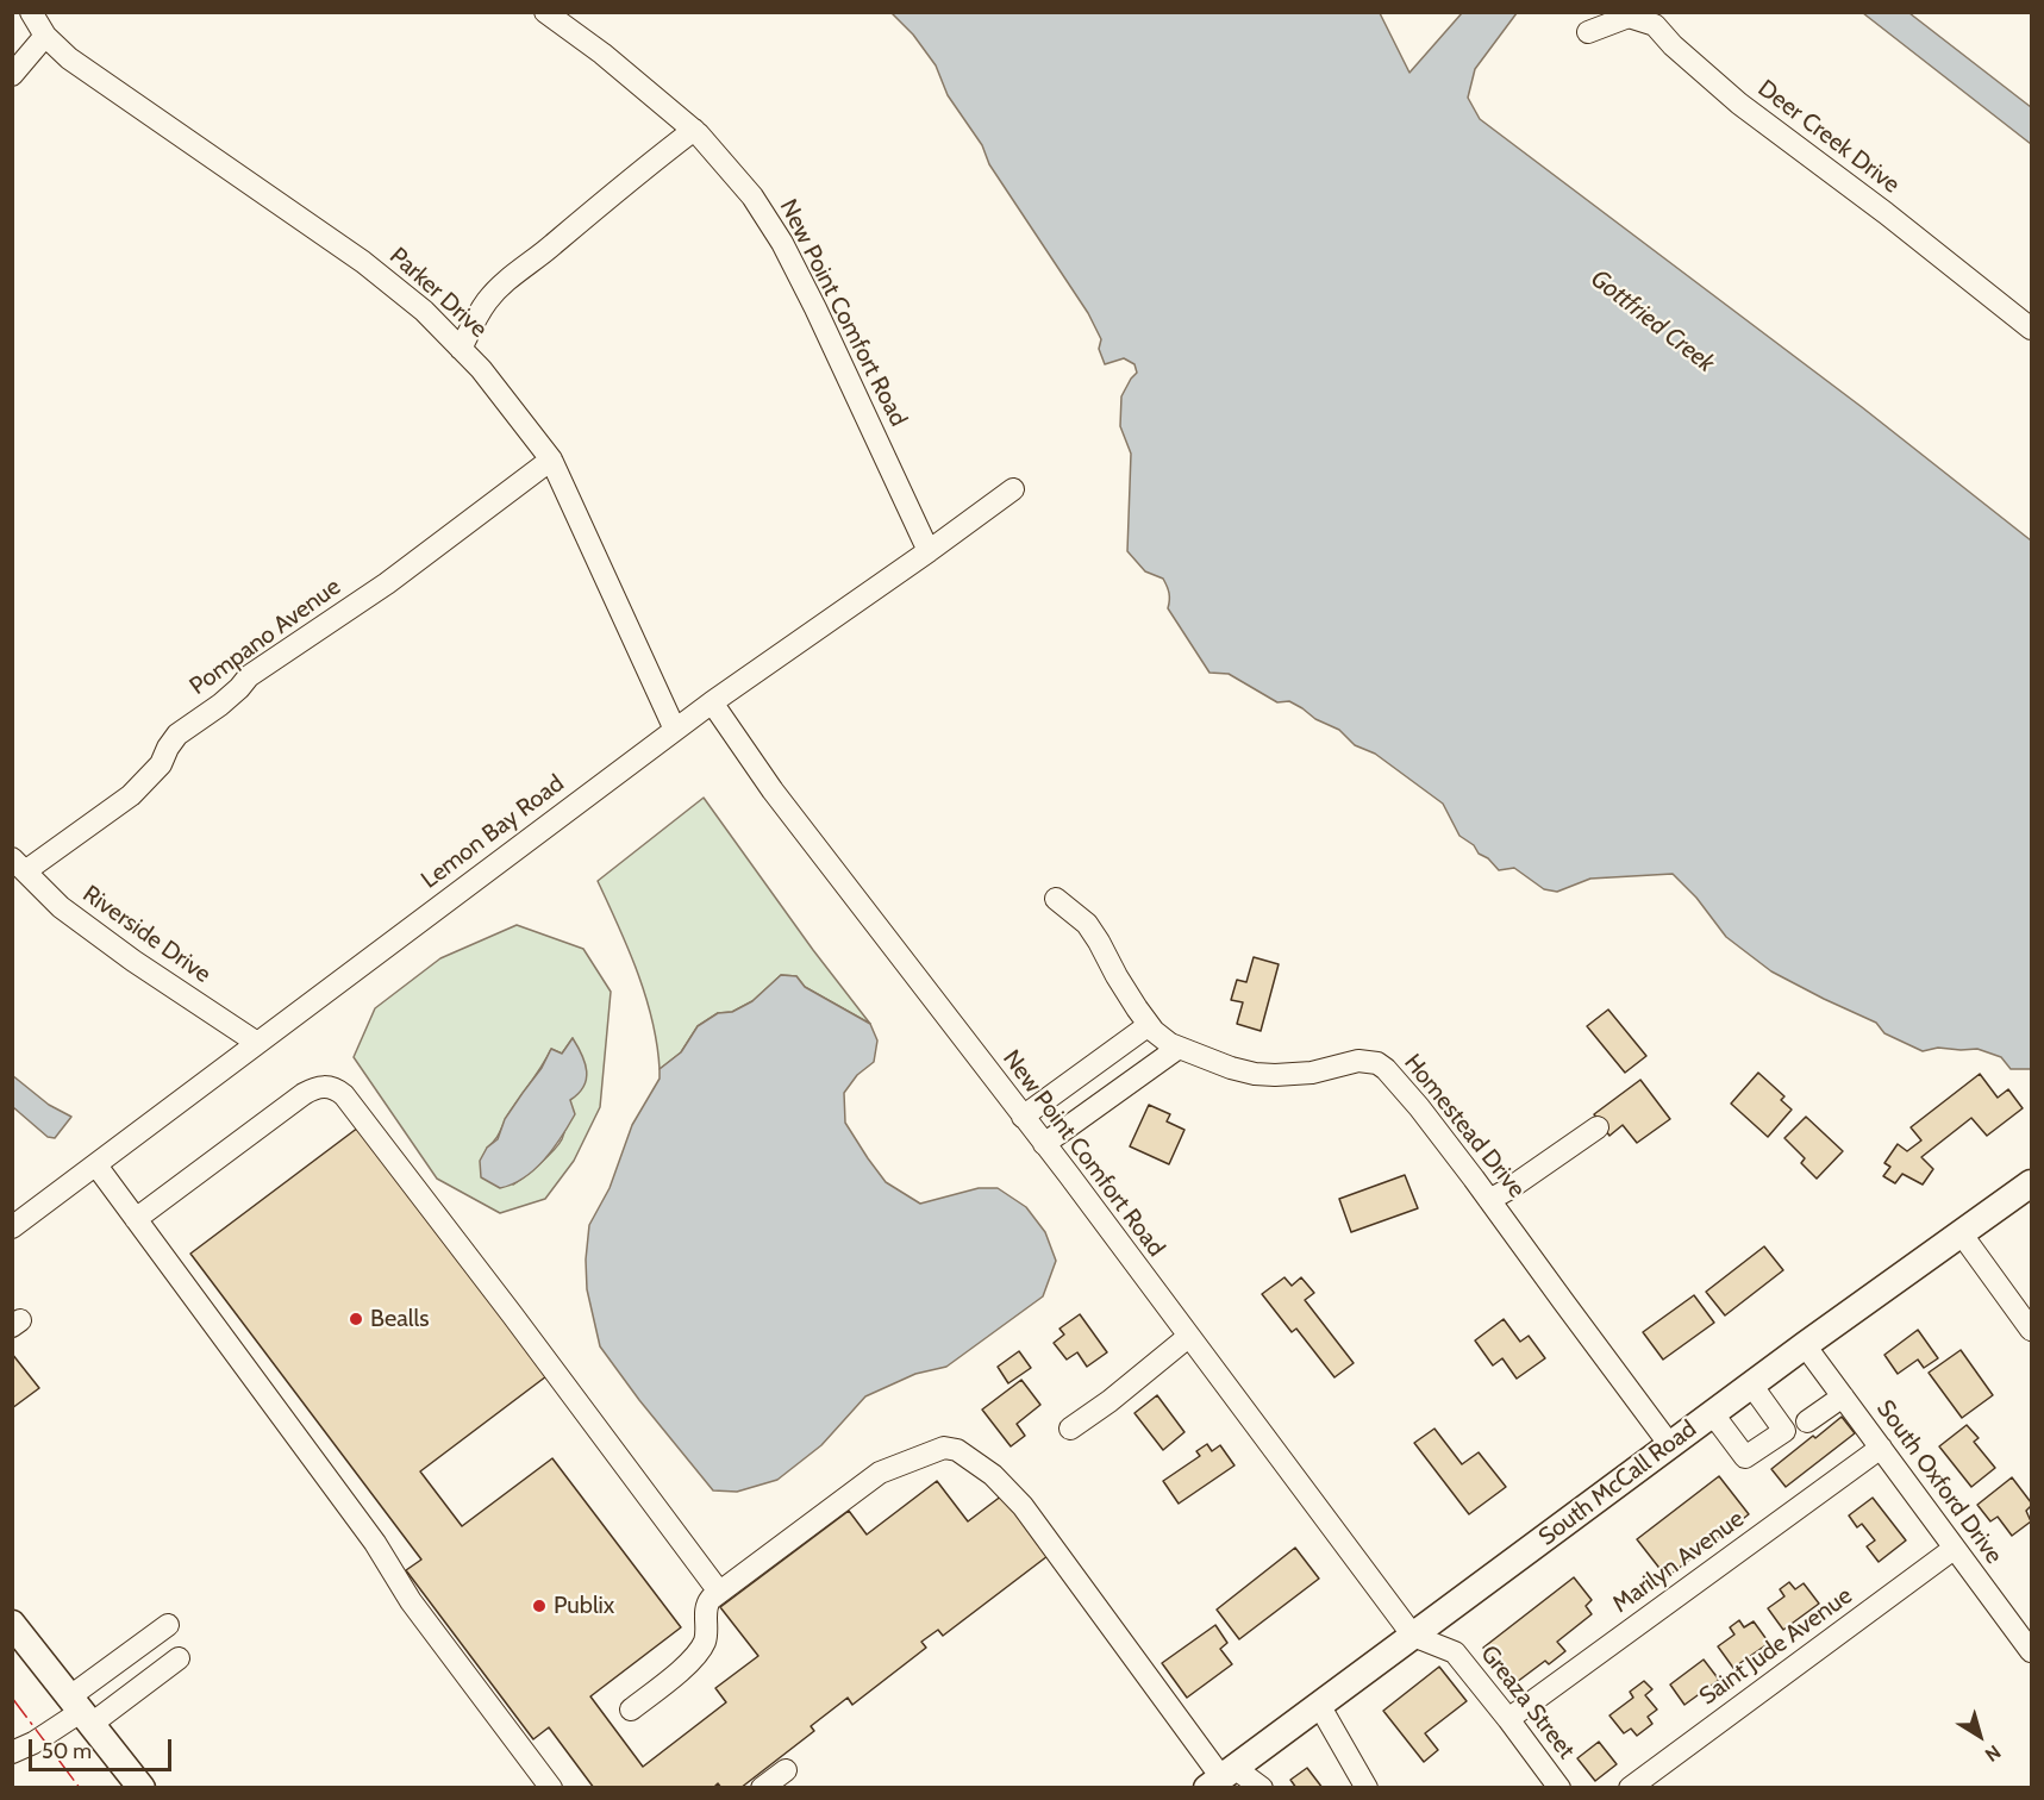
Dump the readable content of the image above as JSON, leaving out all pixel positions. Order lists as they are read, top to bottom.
{
  "streets": {
    "main road": ["South McCall Road"],
    "street": [
      "Deer Creek Drive",
      "Parker Drive",
      "New Point Comfort Road",
      "Pompano Avenue",
      "Lemon Bay Road",
      "Riverside Drive",
      "Homestead Drive",
      "South Oxford Drive",
      "Marilyn Avenue",
      "Saint Jude Avenue",
      "Greaza Street"
    ]
  },
  "crossings": [
    ["Parker Drive", "Pompano Avenue"],
    ["Parker Drive", "Lemon Bay Road"],
    ["New Point Comfort Road", "Lemon Bay Road"],
    ["New Point Comfort Road", "South McCall Road"],
    ["New Point Comfort Road", "Greaza Street"],
    ["Pompano Avenue", "Riverside Drive"],
    ["Lemon Bay Road", "Riverside Drive"],
    ["Homestead Drive", "South McCall Road"],
    ["South Oxford Drive", "South McCall Road"],
    ["South Oxford Drive", "Marilyn Avenue"],
    ["South Oxford Drive", "Saint Jude Avenue"],
    ["South McCall Road", "Greaza Street"],
    ["Marilyn Avenue", "Greaza Street"]
  ],
  "water": ["Gottfried Creek"],
  "places": ["Bealls", "Publix"],
  "scale_bar": "50 m",
  "north": "bottom right"
}
